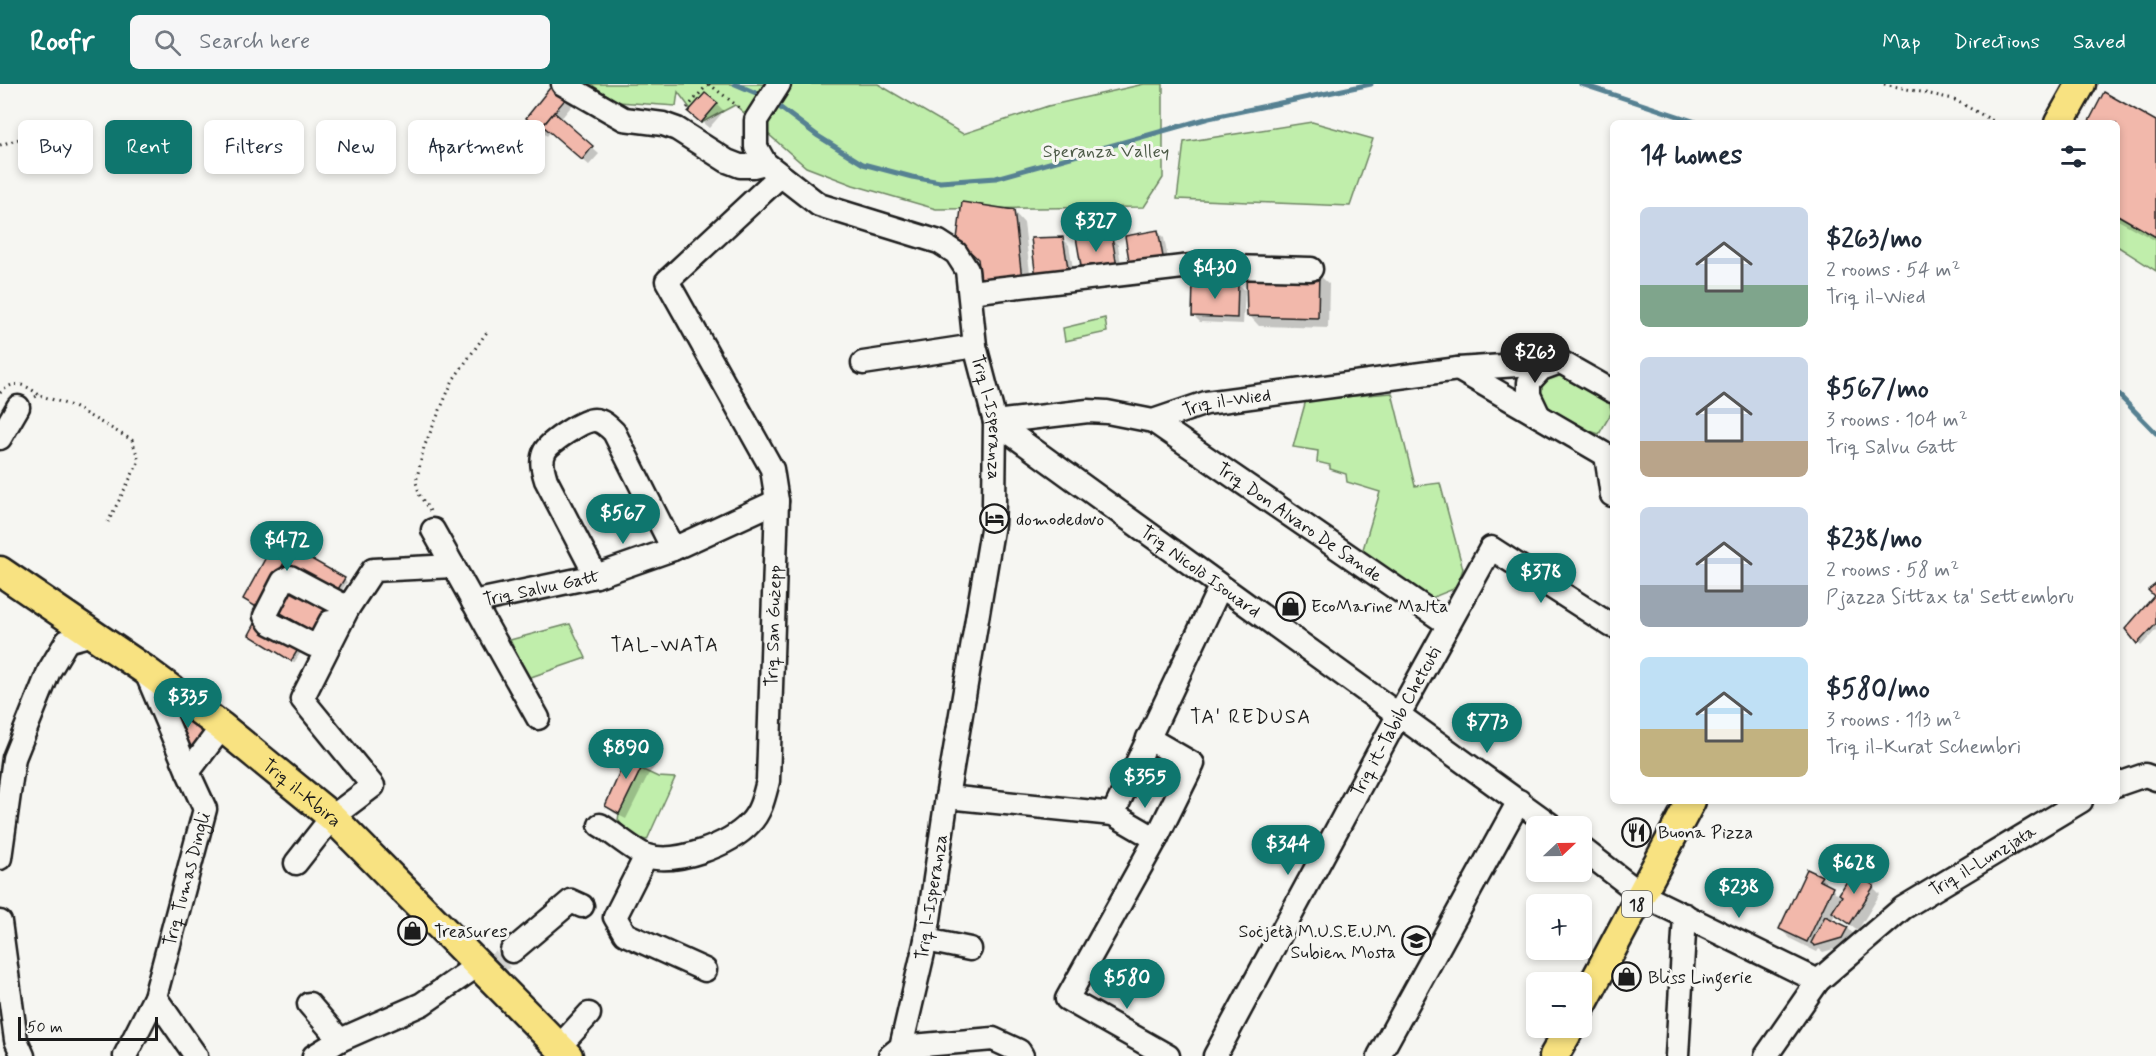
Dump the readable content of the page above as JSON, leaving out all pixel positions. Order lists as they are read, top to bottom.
{
  "streets": {
    "main road": ["Triq il-Kbira", "18"],
    "street": [
      "Triq il-Wied",
      "Triq l-Isperanza",
      "Triq Don Alvaro De Sande",
      "Triq Nicolò Isouard",
      "Triq Salvu Gatt",
      "Triq San Ġużepp",
      "Triq it-Tabib Chetcuti",
      "Triq il-Lunzjata",
      "Triq Tumas Dingli"
    ]
  },
  "crossings": [
    ["Triq il-Wied", "Triq Don Alvaro De Sande"],
    ["Triq l-Isperanza", "Triq Nicolò Isouard"],
    ["Triq l-Isperanza", "Triq San Ġużepp"],
    ["Triq Don Alvaro De Sande", "Triq it-Tabib Chetcuti"],
    ["Triq Nicolò Isouard", "Triq it-Tabib Chetcuti"],
    ["Triq Salvu Gatt", "Triq San Ġużepp"],
    ["Triq il-Kbira", "Triq Tumas Dingli"]
  ],
  "districts": ["TAL-WATA", "TA' REDUSA"],
  "parks": ["Speranza Valley"],
  "places": {
    "hotel": ["domodedovo"],
    "shop": ["EcoMarine Malta", "Treasures", "Bliss Lingerie"],
    "restaurant": ["Buona Pizza"],
    "school or university": ["Soċjetà M.U.S.E.U.M. Subien Mosta"]
  },
  "scale_bar": "50 m",
  "north": "right",
  "page": {
    "header": "Roofr",
    "search": "Search here",
    "nav": ["Map", "Directions", "Saved"],
    "chip": [
      "Buy",
      "Rent",
      "Filters",
      "New",
      "Apartment"
    ],
    "heading": "14 homes",
    "list": [
      {
        "name": "$263/mo",
        "note": "2 rooms · 54 m² · Triq il-Wied"
      },
      {
        "name": "$567/mo",
        "note": "3 rooms · 104 m² · Triq Salvu Gatt"
      },
      {
        "name": "$238/mo",
        "note": "2 rooms · 58 m² · Pjazza Sittax ta' Settembru"
      },
      {
        "name": "$580/mo",
        "note": "3 rooms · 113 m² · Triq il-Kurat Schembri"
      }
    ],
    "price": [
      "$327",
      "$430",
      "$263",
      "$567",
      "$472",
      "$378",
      "$335",
      "$773",
      "$890",
      "$355",
      "$344",
      "$628",
      "$238",
      "$580"
    ],
    "map_buttons": ["+", "−"],
    "scale": "50 m"
  }
}
